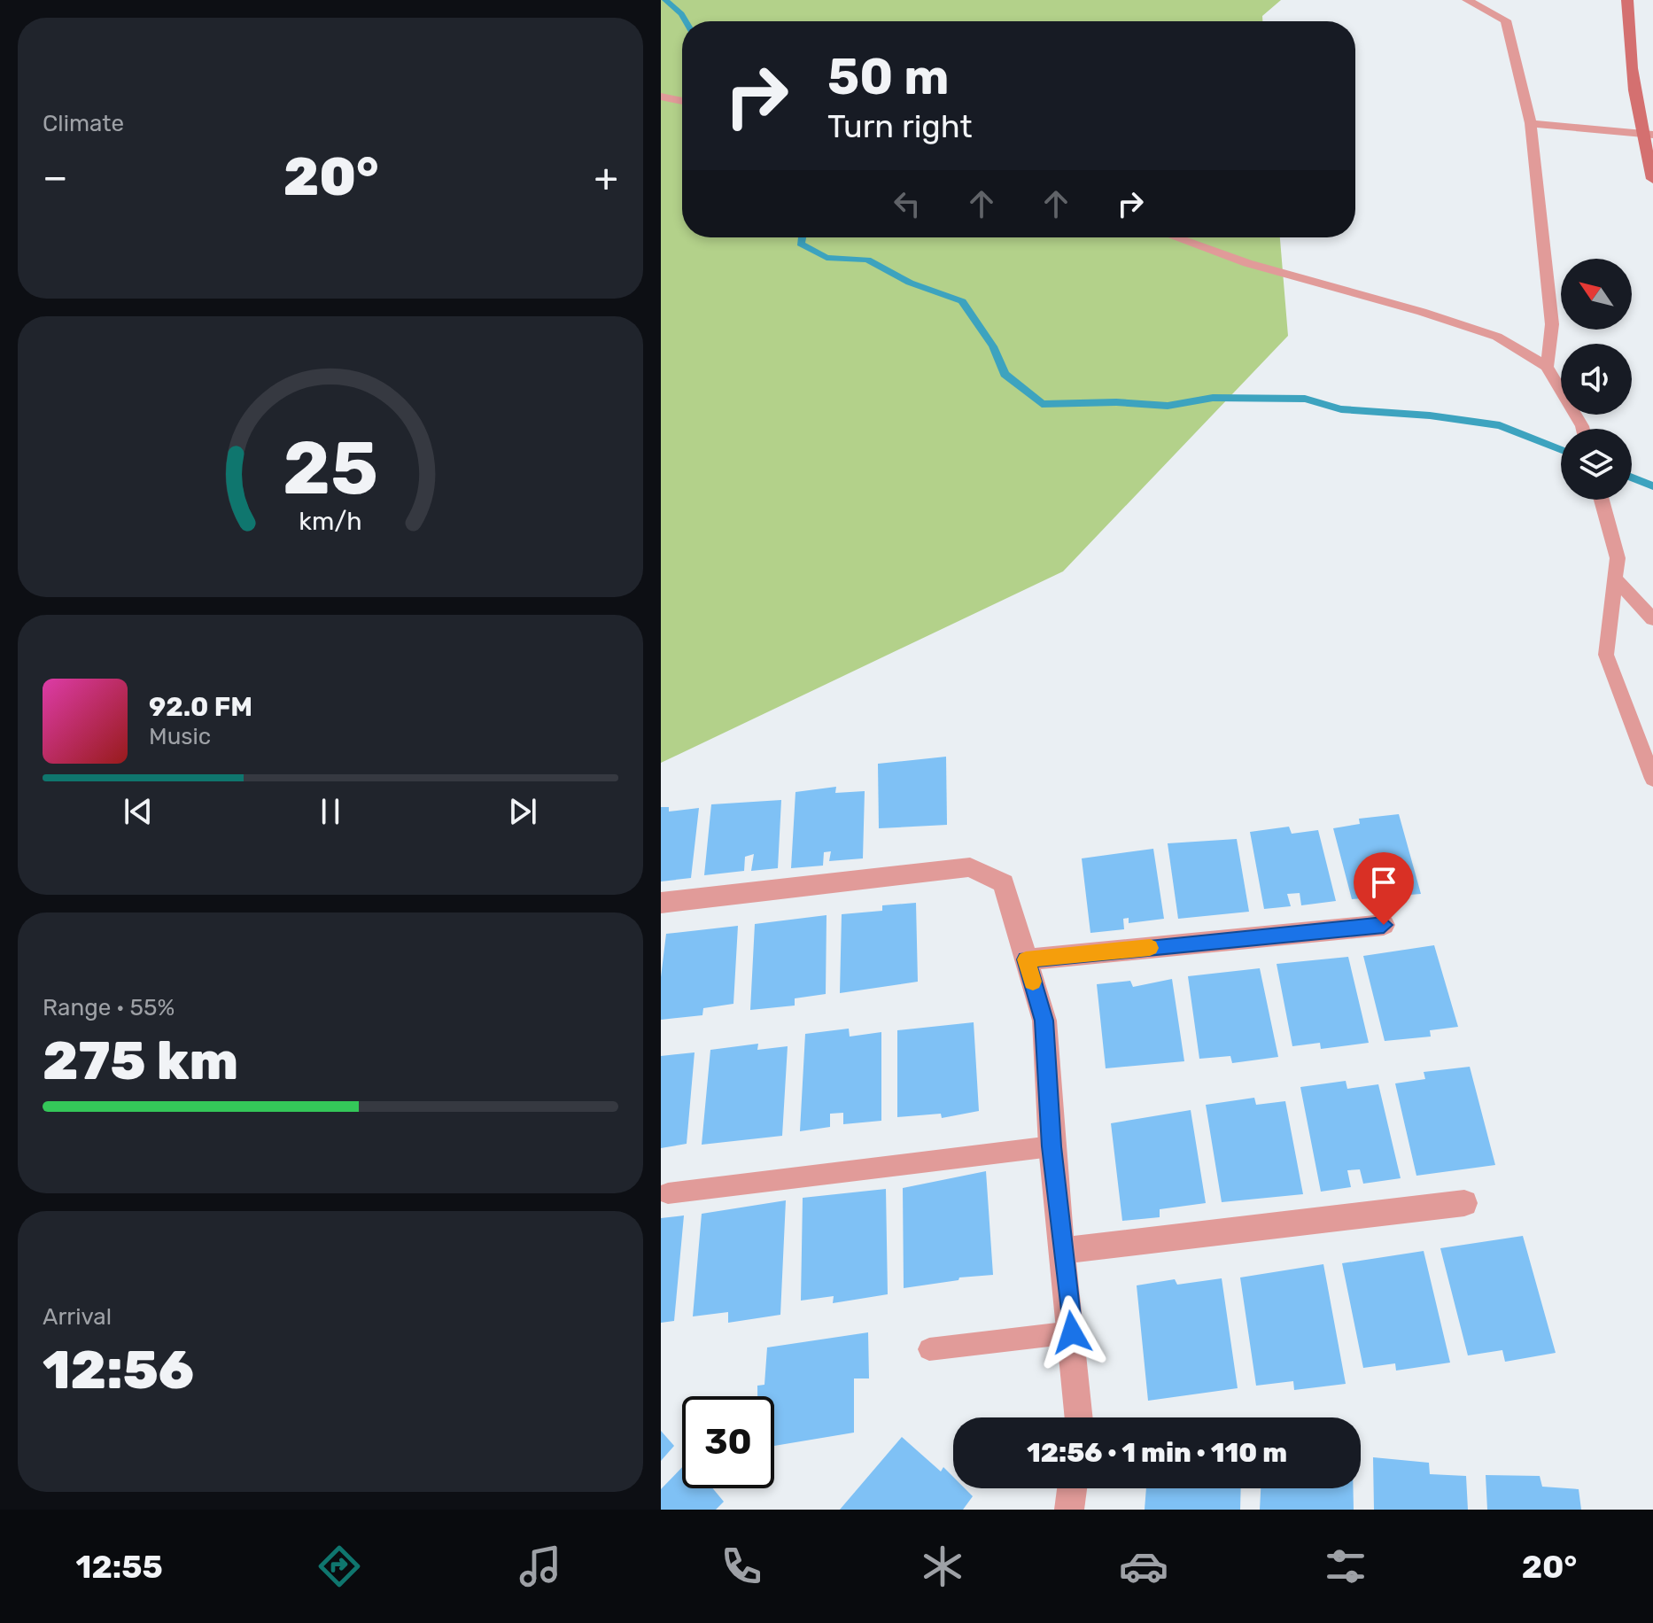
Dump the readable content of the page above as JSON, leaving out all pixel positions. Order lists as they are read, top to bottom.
{
  "north": "top left",
  "page": {
    "tile": [
      "Climate",
      ["Range · 55%", "275 km"],
      ["Arrival", "12:56"]
    ],
    "turn": ["50 m", "Turn right"],
    "heat": ["−", "20°", "+"],
    "song": ["92.0 FM", "Music"],
    "limit": "30",
    "trip": "12:56 · 1 min · 110 m",
    "tabs": ["12:55", "20°"],
    "gauge": ["25", "km/h"]
  }
}
